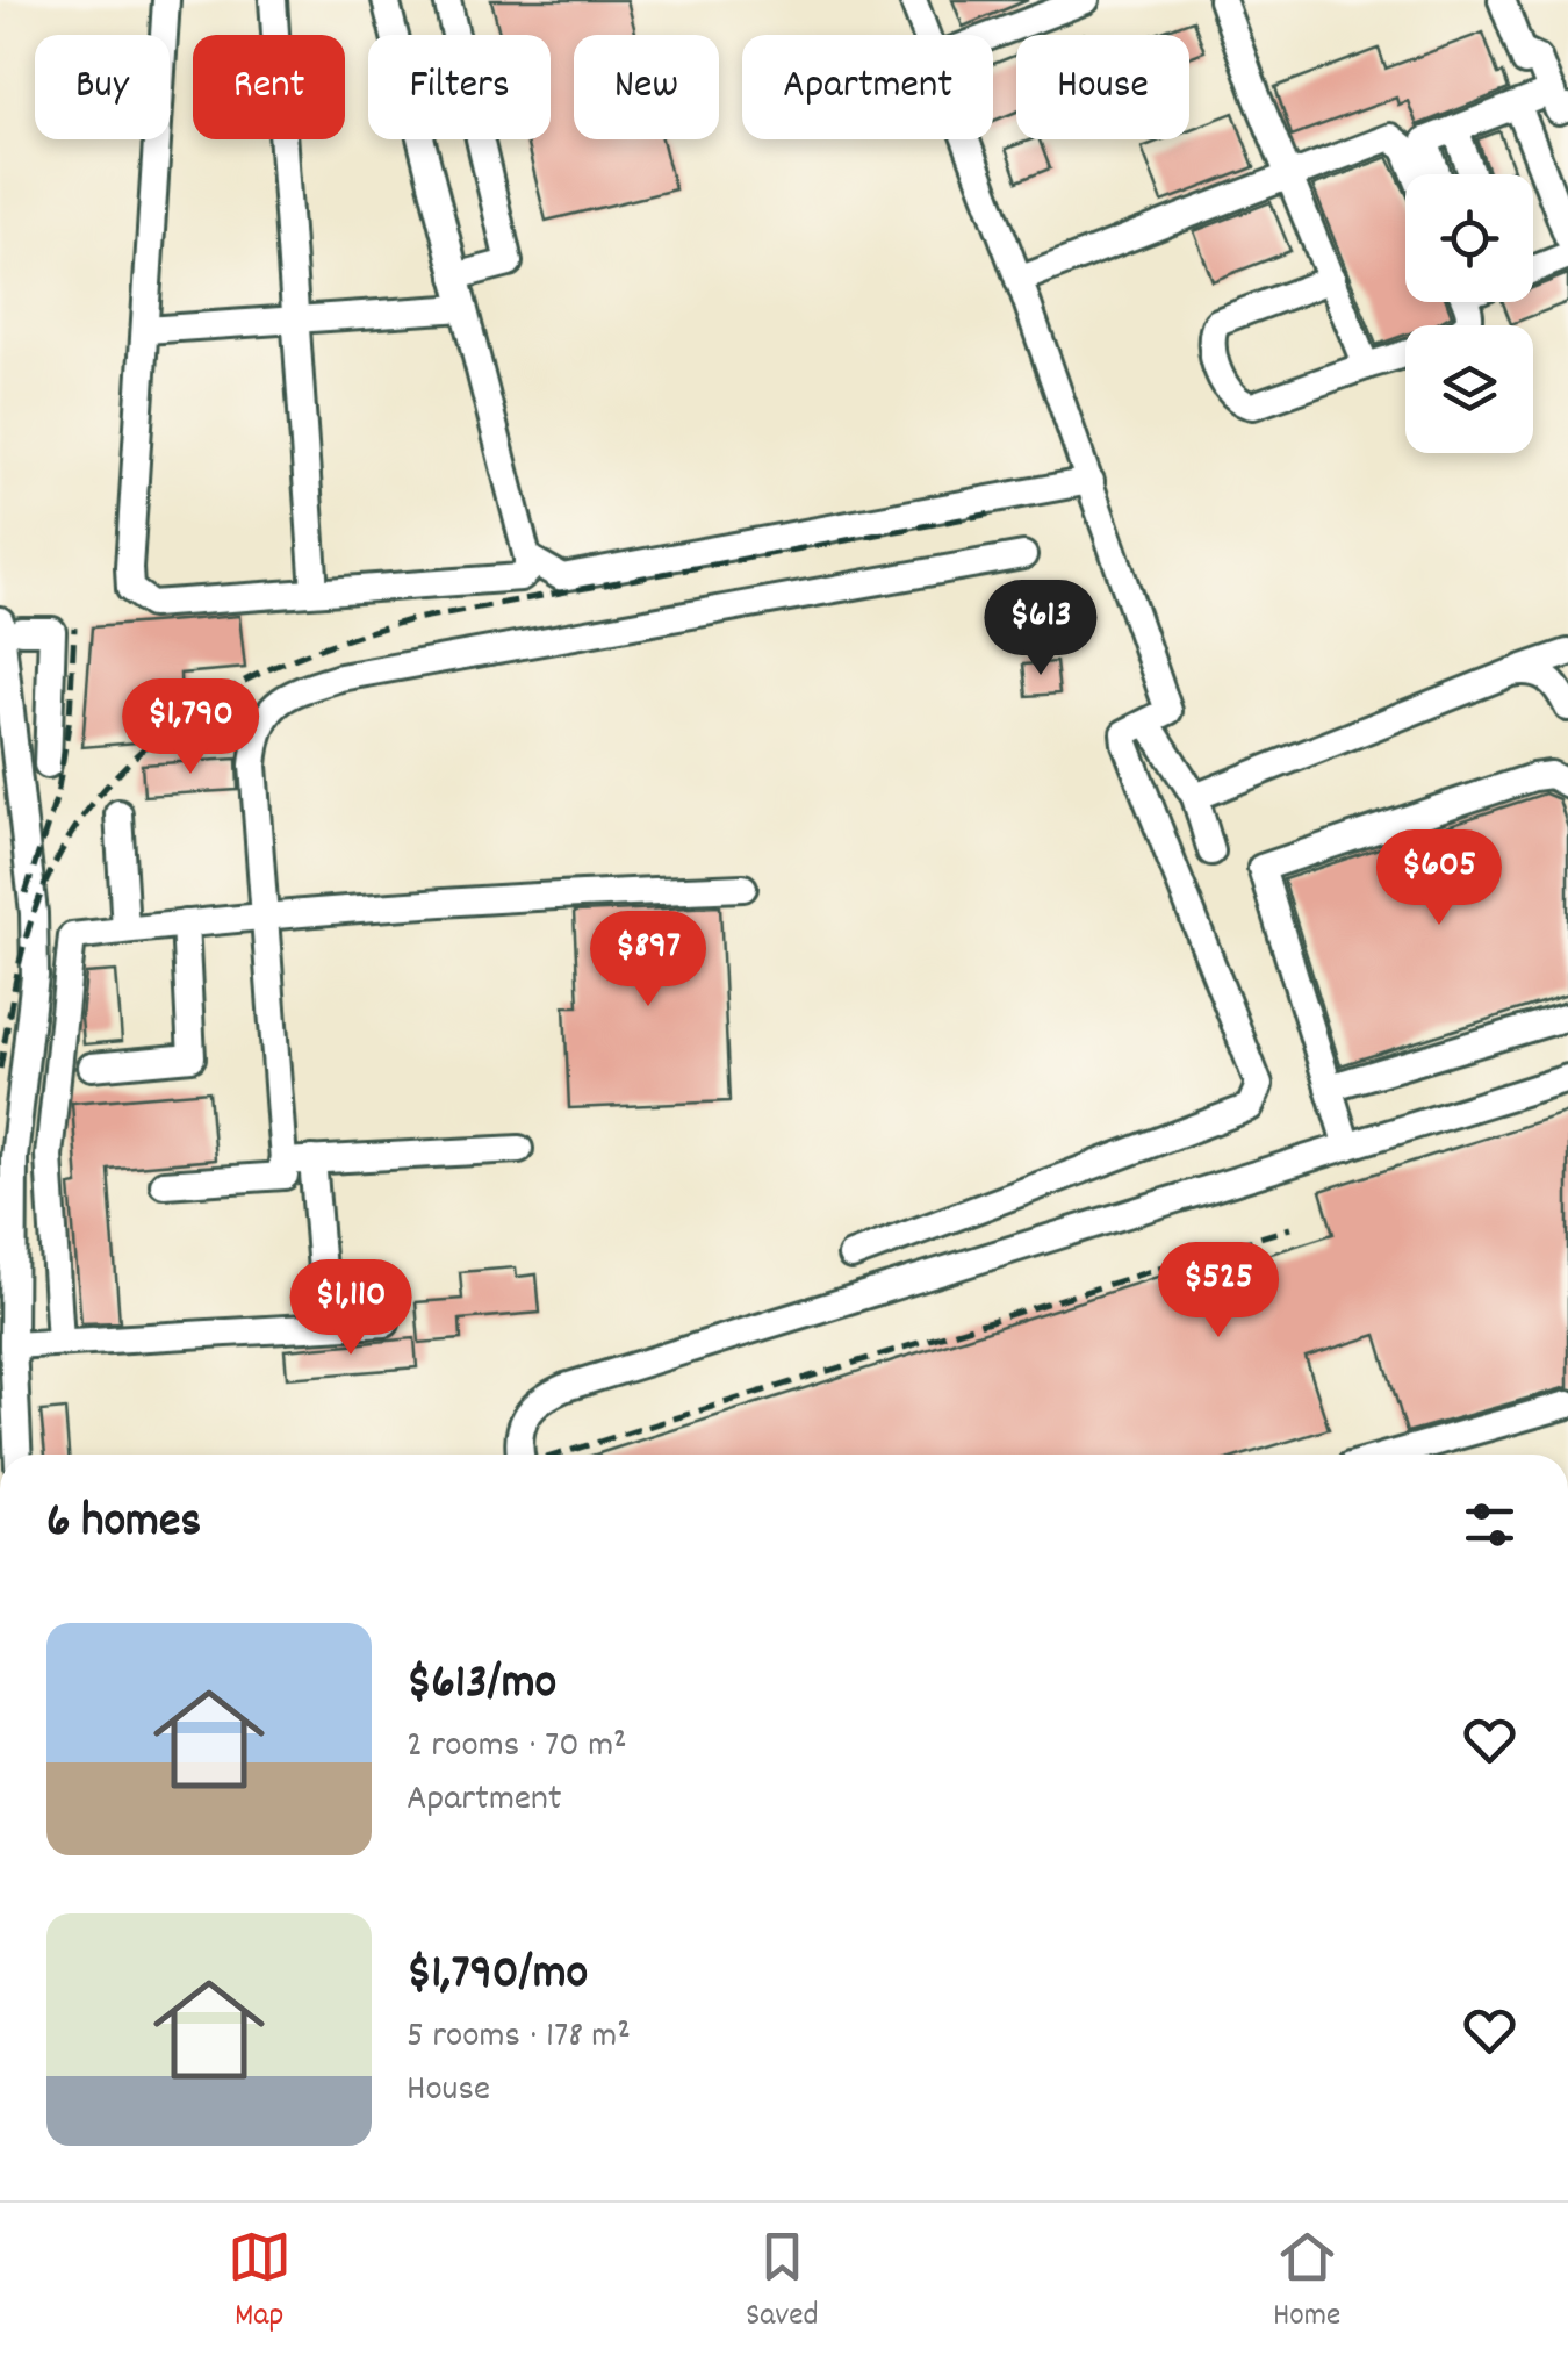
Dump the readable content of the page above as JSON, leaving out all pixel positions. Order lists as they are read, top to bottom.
{
  "page": {
    "chip": [
      "Buy",
      "Rent",
      "Filters",
      "New",
      "Apartment",
      "House"
    ],
    "price": [
      "$613",
      "$1,790",
      "$605",
      "$897",
      "$525",
      "$1,110"
    ],
    "heading": "6 homes",
    "list": [
      {
        "name": "$613/mo",
        "note": "2 rooms · 70 m² · Apartment"
      },
      {
        "name": "$1,790/mo",
        "note": "5 rooms · 178 m² · House"
      }
    ],
    "tabs": ["Map", "Saved", "Home"]
  }
}
